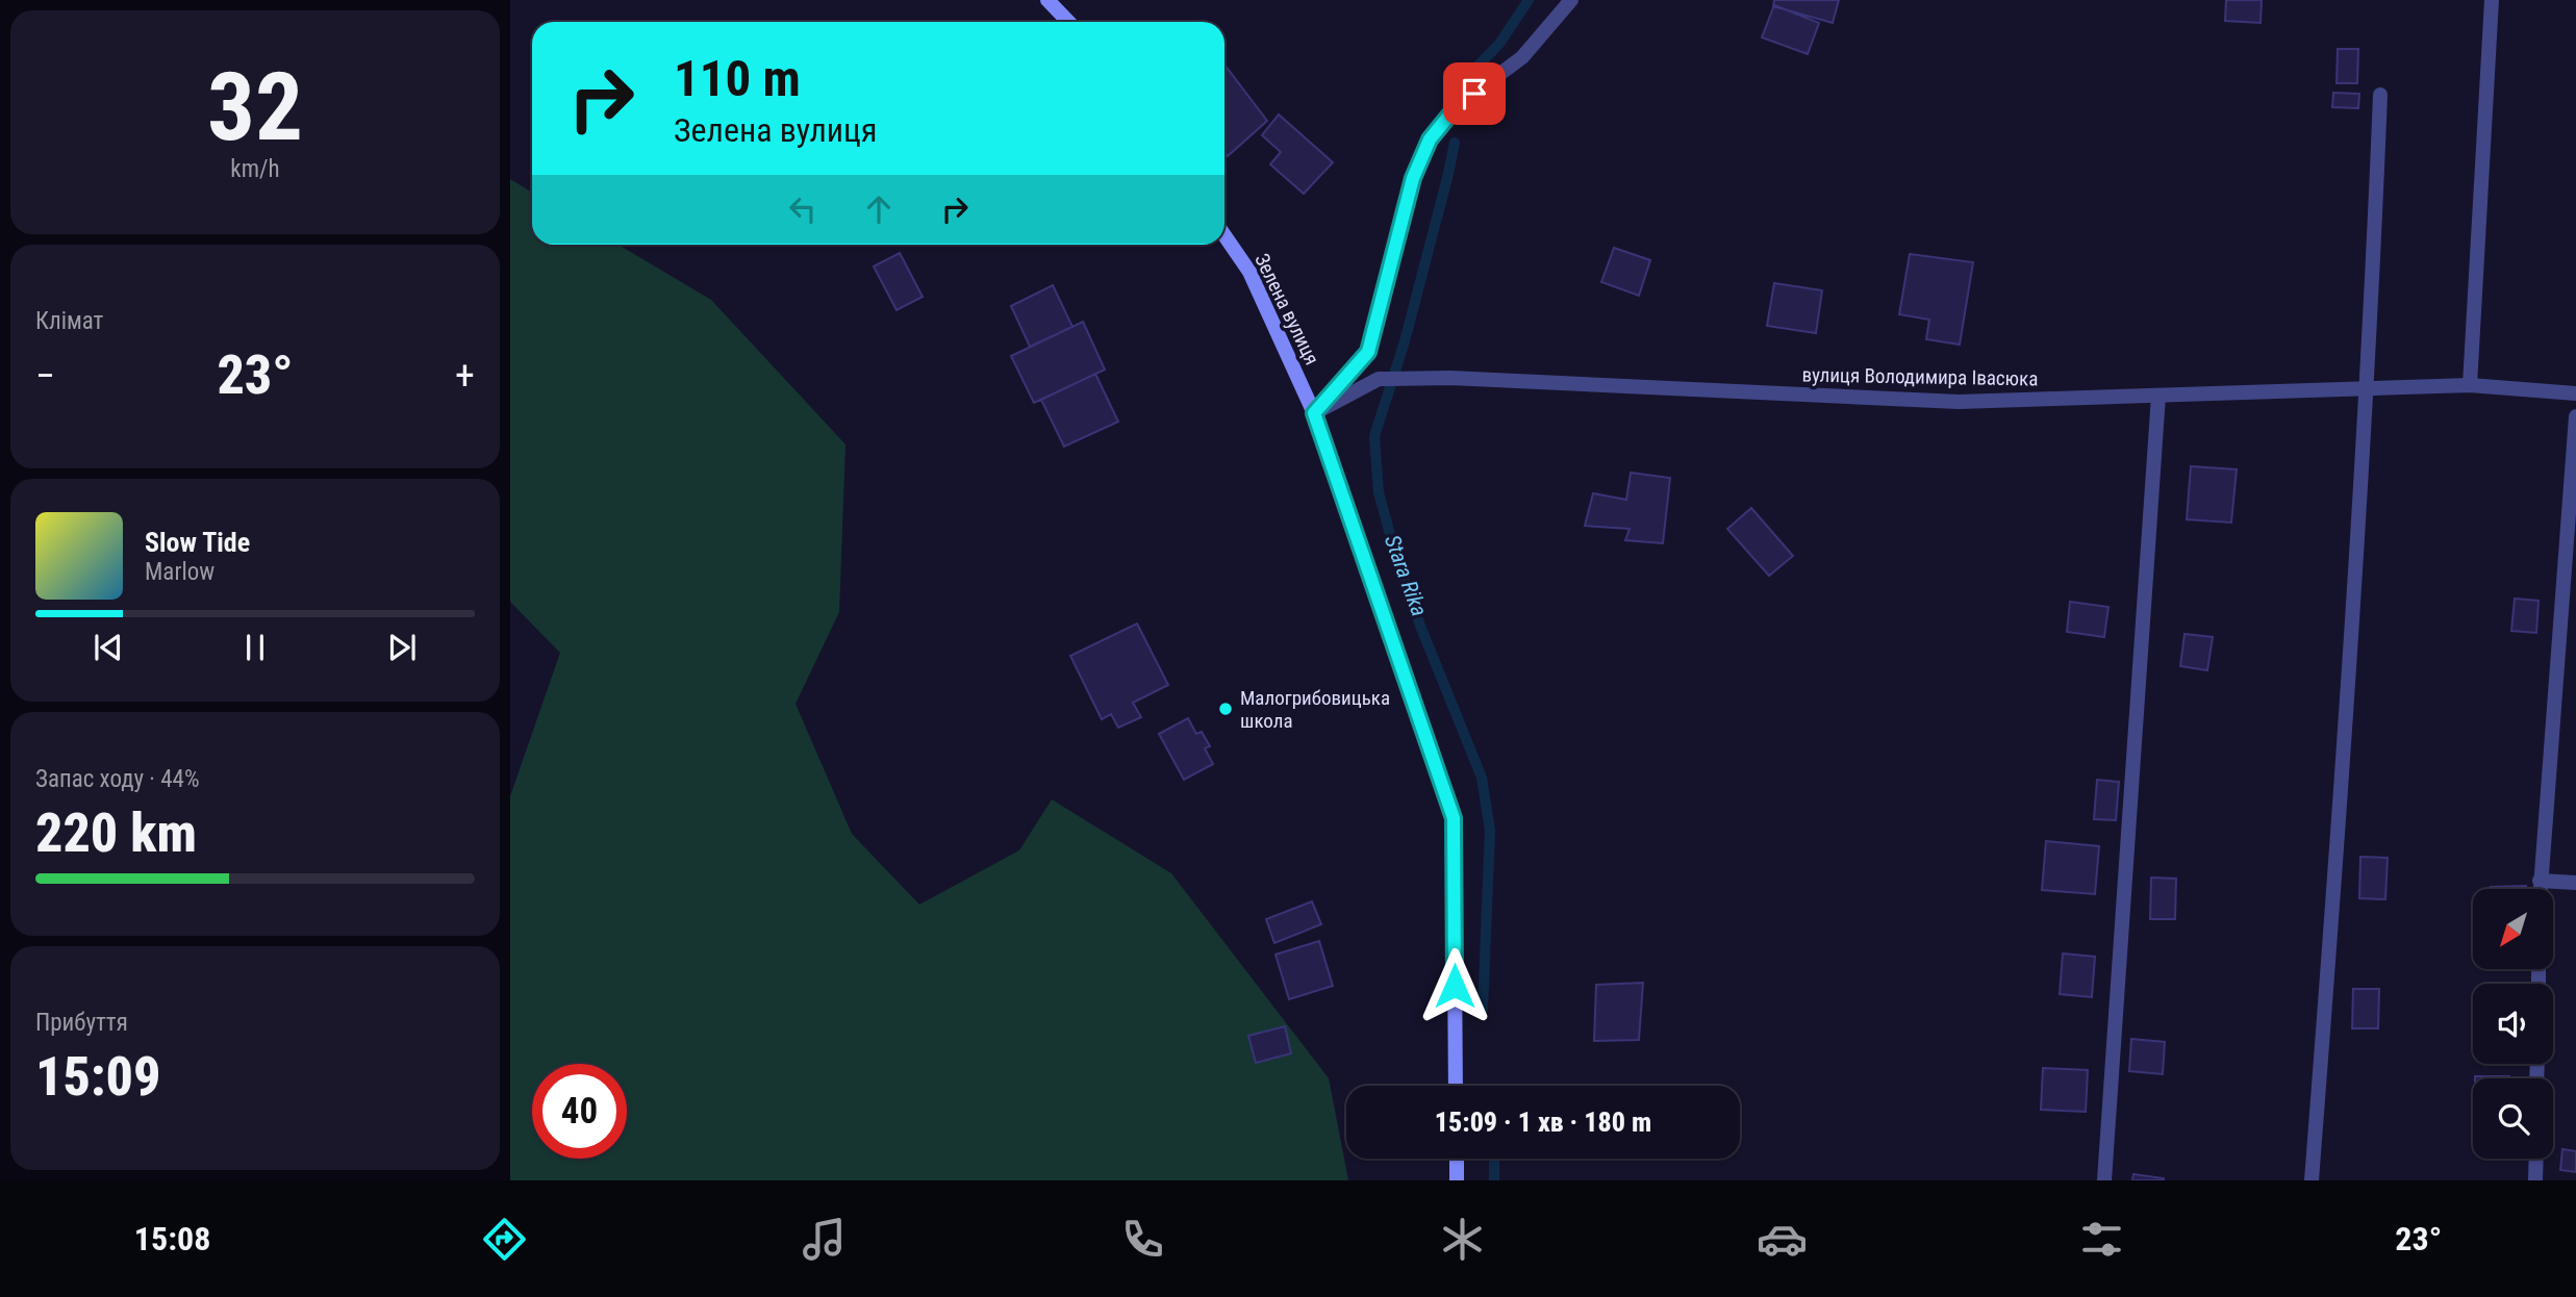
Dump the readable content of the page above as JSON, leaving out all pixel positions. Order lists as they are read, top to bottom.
{
  "streets": {
    "street": ["Зелена вулиця", "вулиця Володимира Івасюка"]
  },
  "crossings": [
    ["Зелена вулиця", "вулиця Володимира Івасюка"]
  ],
  "water": ["Stara Rika"],
  "places": ["Малогрибовицька школа"],
  "north": "bottom left",
  "page": {
    "tile": [
      ["32", "km/h"],
      "Клімат",
      ["Запас ходу · 44%", "220 km"],
      ["Прибуття", "15:09"]
    ],
    "turn": ["110 m", "Зелена вулиця"],
    "heat": ["−", "23°", "+"],
    "song": ["Slow Tide", "Marlow"],
    "limit": "40",
    "trip": "15:09 · 1 хв · 180 m",
    "tabs": ["15:08", "23°"]
  }
}
